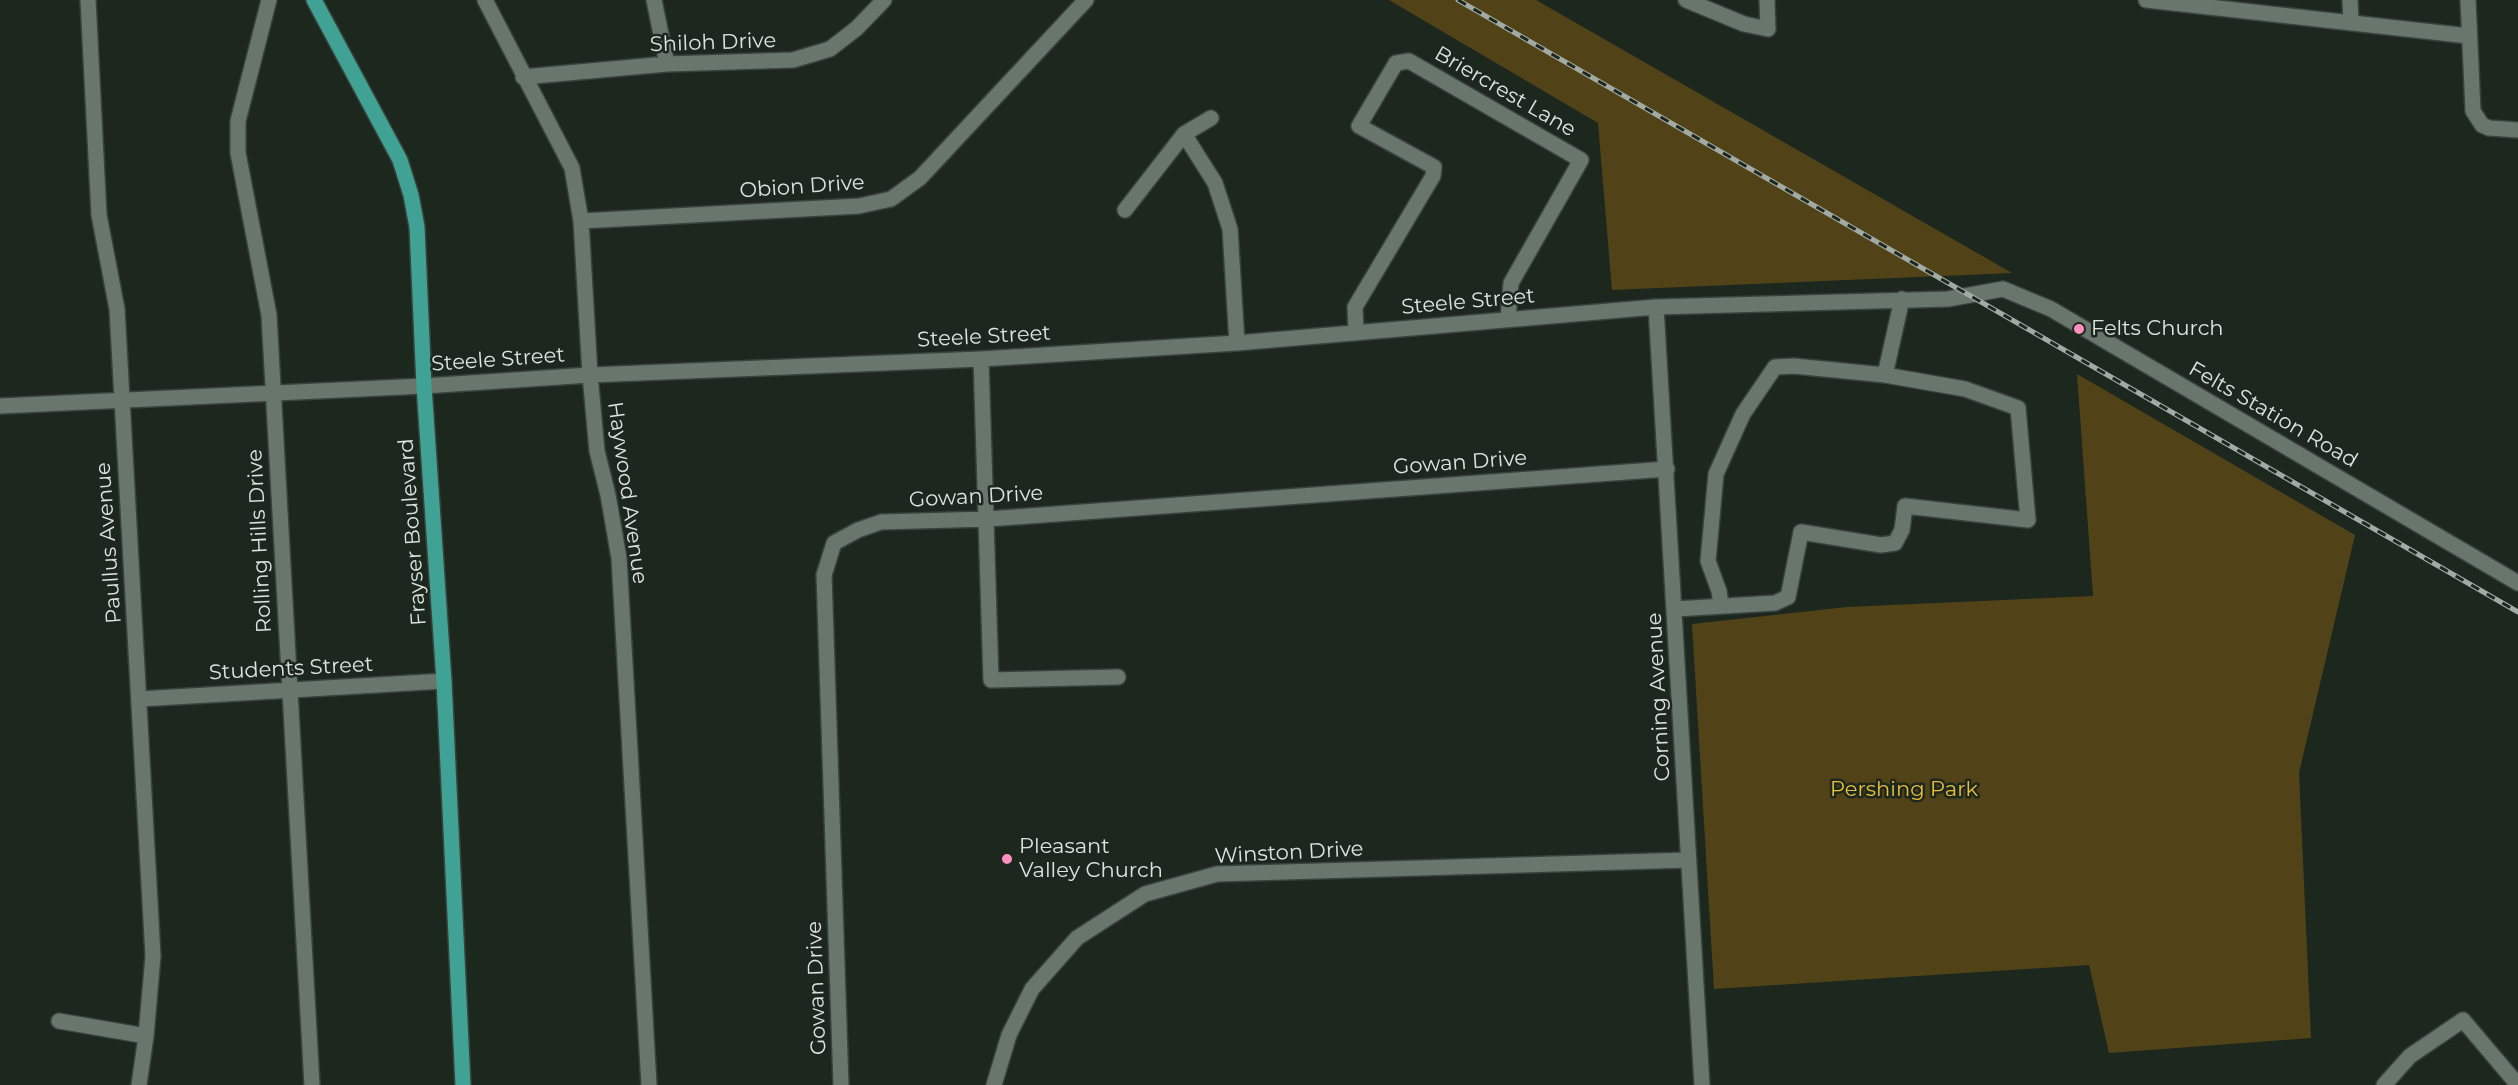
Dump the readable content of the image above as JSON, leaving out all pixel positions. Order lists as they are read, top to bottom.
{
  "streets": {
    "main road": ["Frayser Boulevard"],
    "street": [
      "Shiloh Drive",
      "Briercrest Lane",
      "Obion Drive",
      "Steele Street",
      "Felts Station Road",
      "Gowan Drive",
      "Haywood Avenue",
      "Rolling Hills Drive",
      "Paullus Avenue",
      "Students Street",
      "Corning Avenue",
      "Winston Drive"
    ]
  },
  "crossings": [
    ["Shiloh Drive", "Haywood Avenue"],
    ["Briercrest Lane", "Steele Street"],
    ["Obion Drive", "Haywood Avenue"],
    ["Steele Street", "Felts Station Road"],
    ["Steele Street", "Haywood Avenue"],
    ["Steele Street", "Frayser Boulevard"],
    ["Steele Street", "Rolling Hills Drive"],
    ["Steele Street", "Paullus Avenue"],
    ["Steele Street", "Corning Avenue"],
    ["Gowan Drive", "Corning Avenue"],
    ["Frayser Boulevard", "Students Street"],
    ["Rolling Hills Drive", "Students Street"],
    ["Paullus Avenue", "Students Street"],
    ["Corning Avenue", "Winston Drive"]
  ],
  "parks": ["Pershing Park"],
  "places": ["Felts Church", "Pleasant Valley Church"]
}
